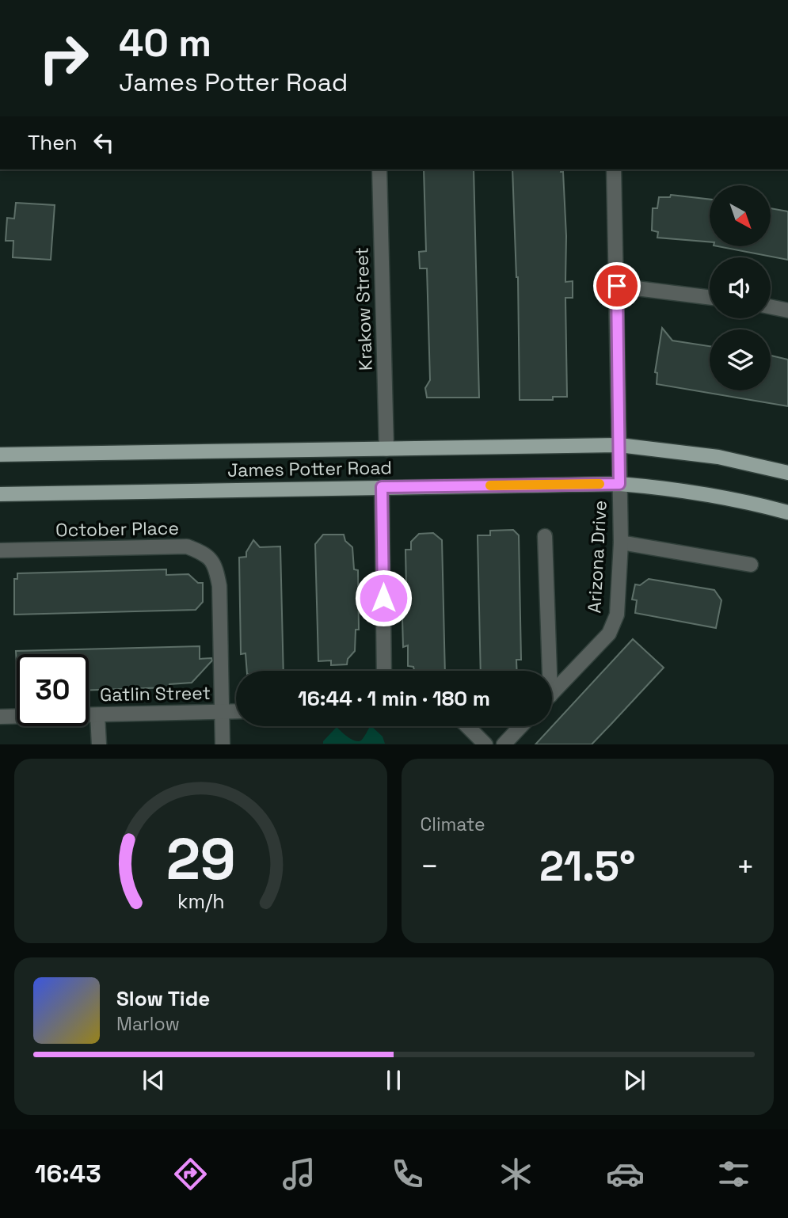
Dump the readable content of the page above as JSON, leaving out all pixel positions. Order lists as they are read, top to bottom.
{
  "streets": {
    "main road": ["James Potter Road"],
    "street": [
      "Krakow Street",
      "October Place",
      "Arizona Drive",
      "Gatlin Street"
    ]
  },
  "crossings": [
    ["Krakow Street", "James Potter Road"],
    ["James Potter Road", "Arizona Drive"],
    ["October Place", "Gatlin Street"]
  ],
  "north": "bottom right",
  "page": {
    "turn": ["40 m", "James Potter Road"],
    "then": "Then",
    "limit": "30",
    "trip": "16:44 · 1 min · 180 m",
    "tile": "Climate",
    "heat": ["−", "21.5°", "+"],
    "song": ["Slow Tide", "Marlow"],
    "tabs": "16:43",
    "gauge": ["29", "km/h"]
  }
}
